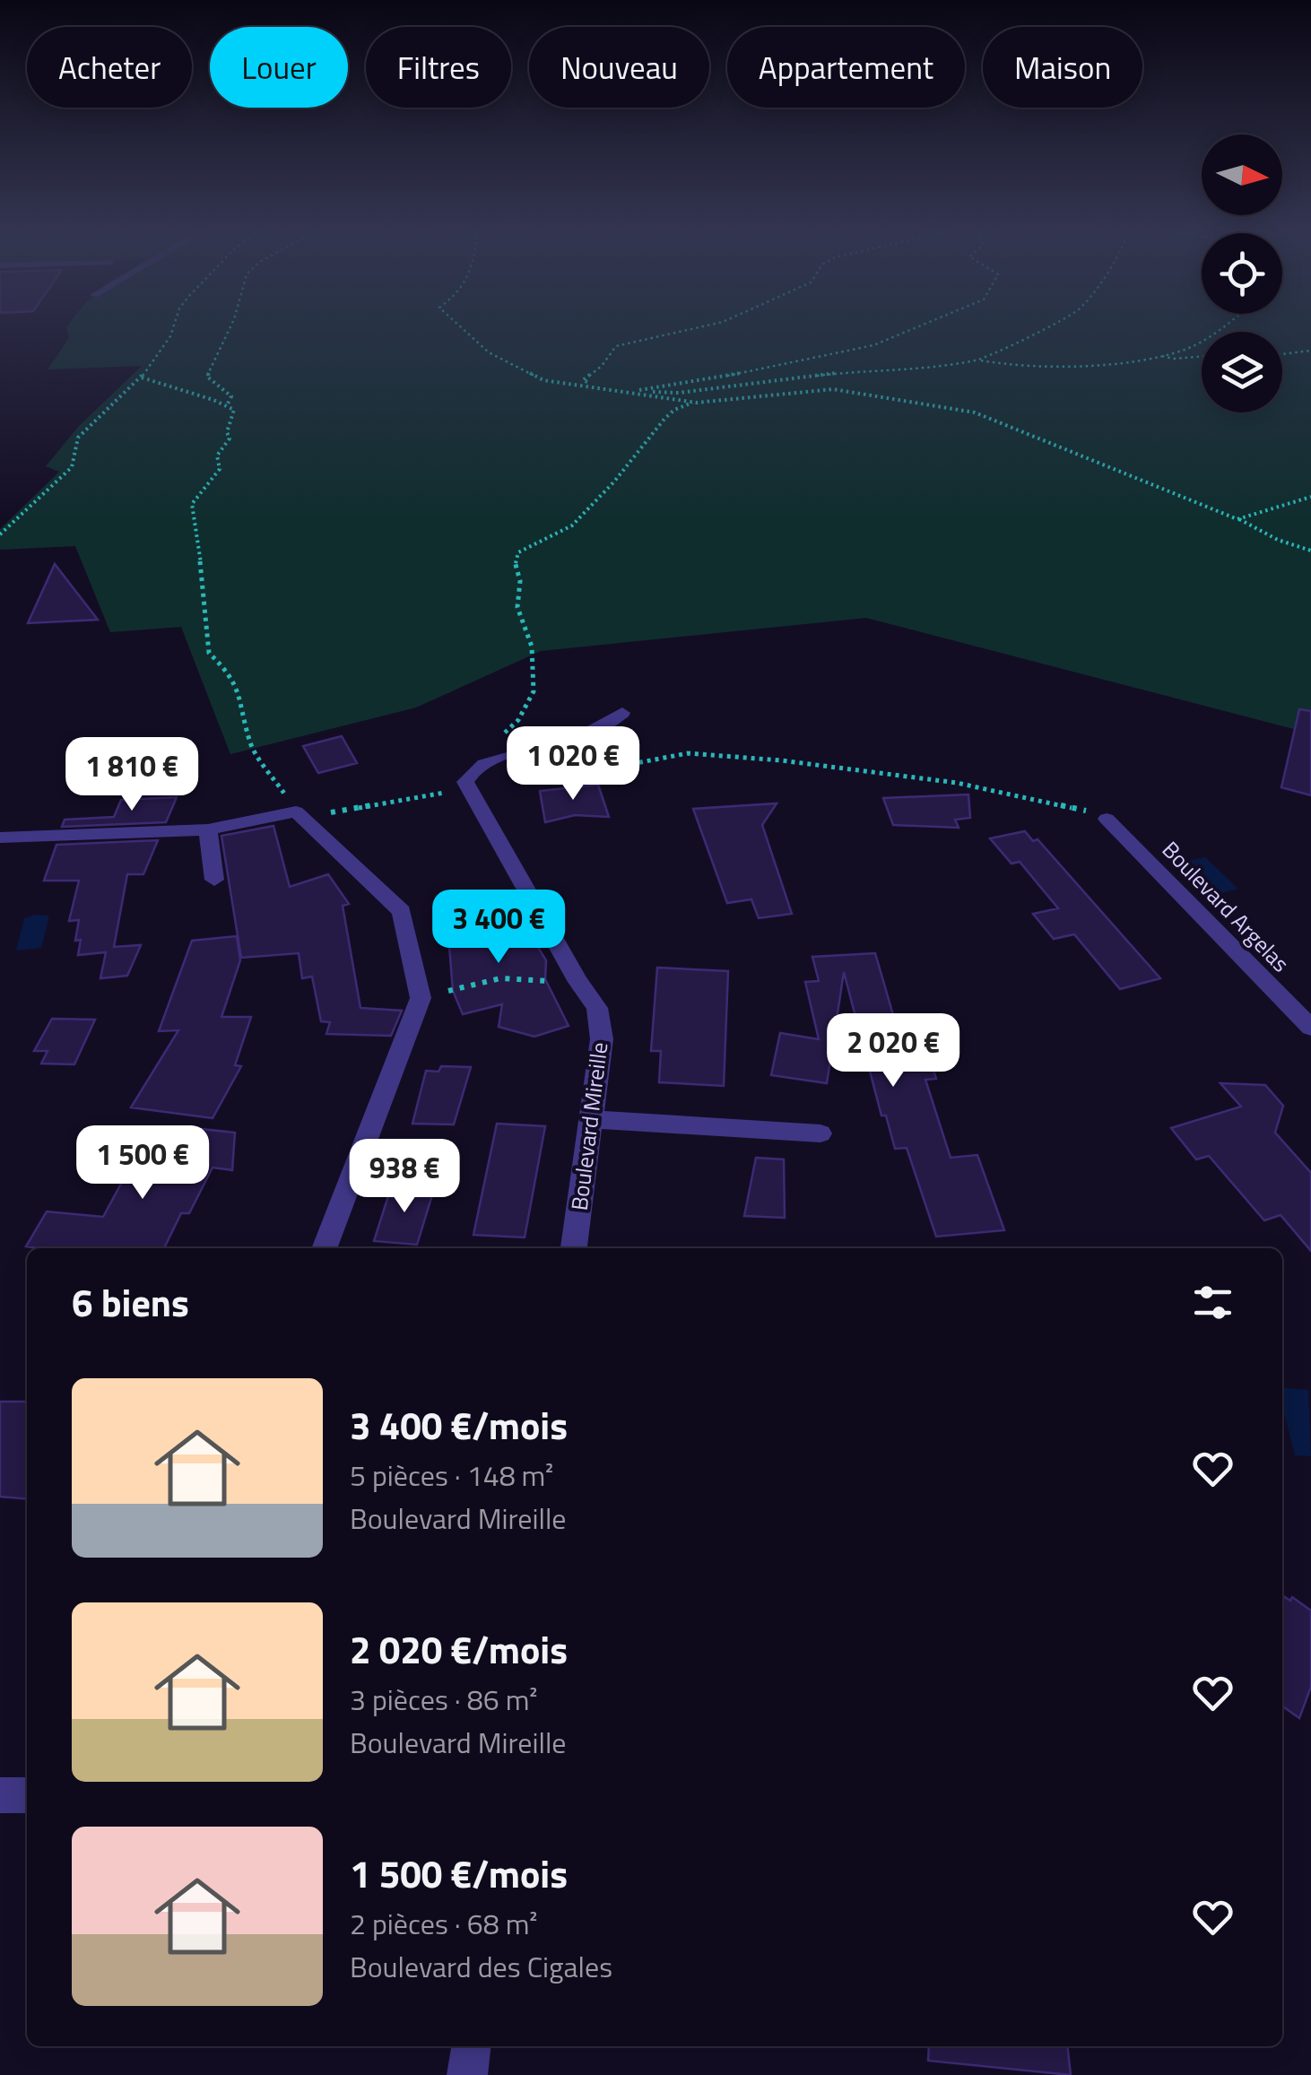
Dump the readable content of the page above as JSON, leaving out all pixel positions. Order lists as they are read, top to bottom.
{
  "streets": {
    "street": ["Boulevard Argelas", "Boulevard Mireille"]
  },
  "north": "right",
  "page": {
    "chip": [
      "Acheter",
      "Louer",
      "Filtres",
      "Nouveau",
      "Appartement",
      "Maison"
    ],
    "price": [
      "1 020 €",
      "1 810 €",
      "3 400 €",
      "2 020 €",
      "1 500 €",
      "938 €"
    ],
    "heading": "6 biens",
    "list": [
      {
        "name": "3 400 €/mois",
        "note": "5 pièces · 148 m² · Boulevard Mireille"
      },
      {
        "name": "2 020 €/mois",
        "note": "3 pièces · 86 m² · Boulevard Mireille"
      },
      {
        "name": "1 500 €/mois",
        "note": "2 pièces · 68 m² · Boulevard des Cigales"
      }
    ]
  }
}
